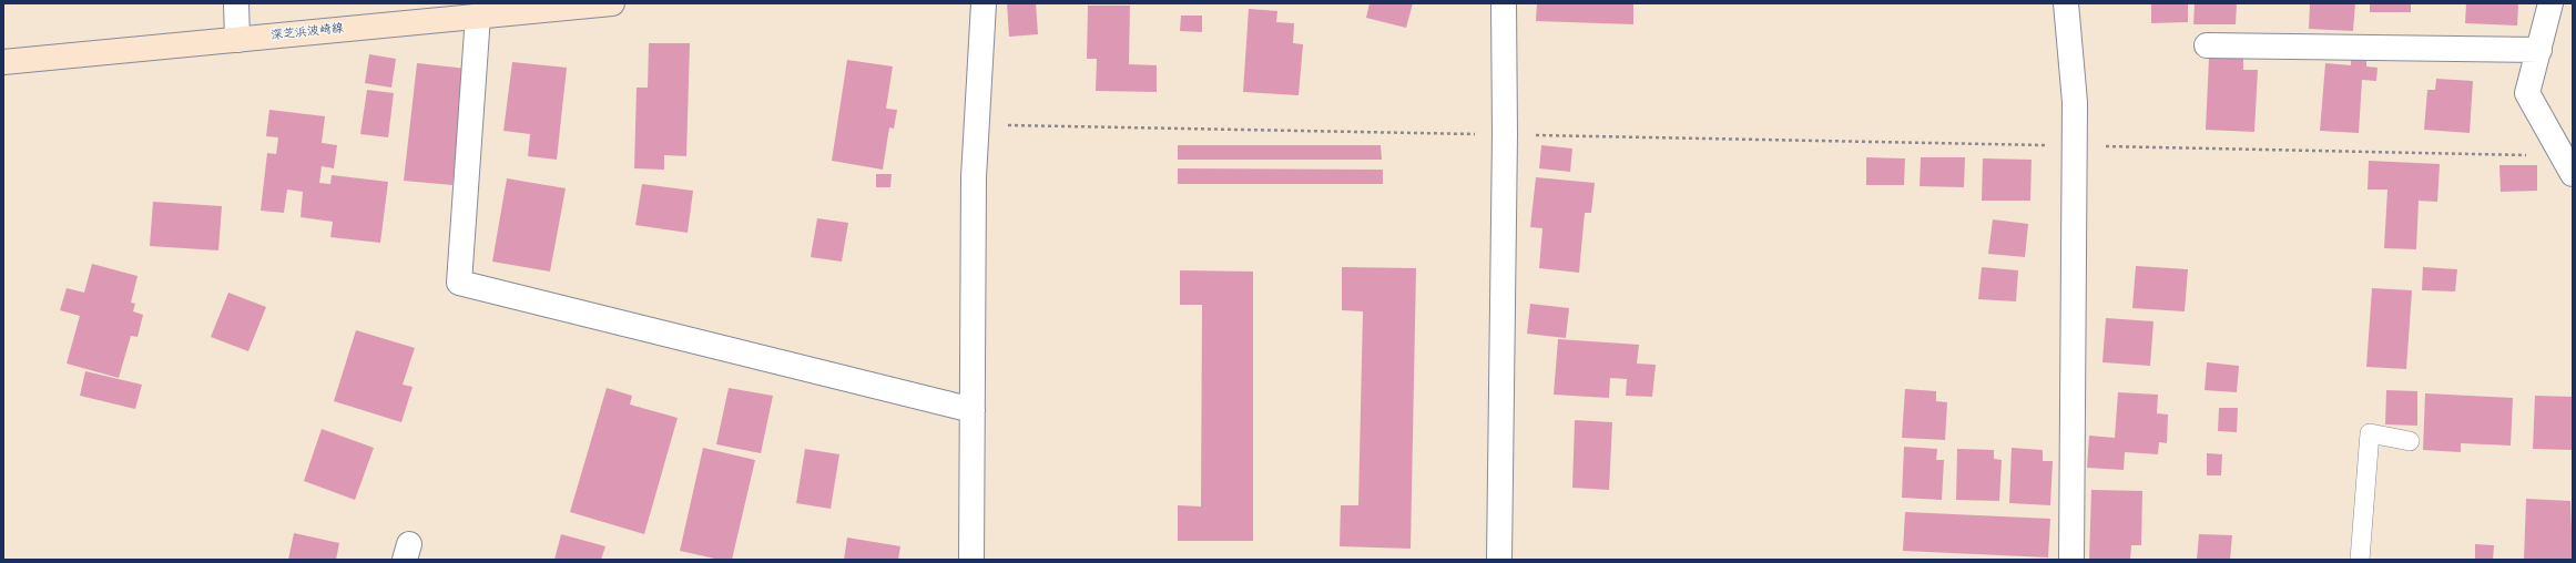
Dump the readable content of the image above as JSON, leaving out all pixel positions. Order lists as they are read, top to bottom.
{
  "streets": {
    "main road": ["深芝浜波崎線"]
  }
}
